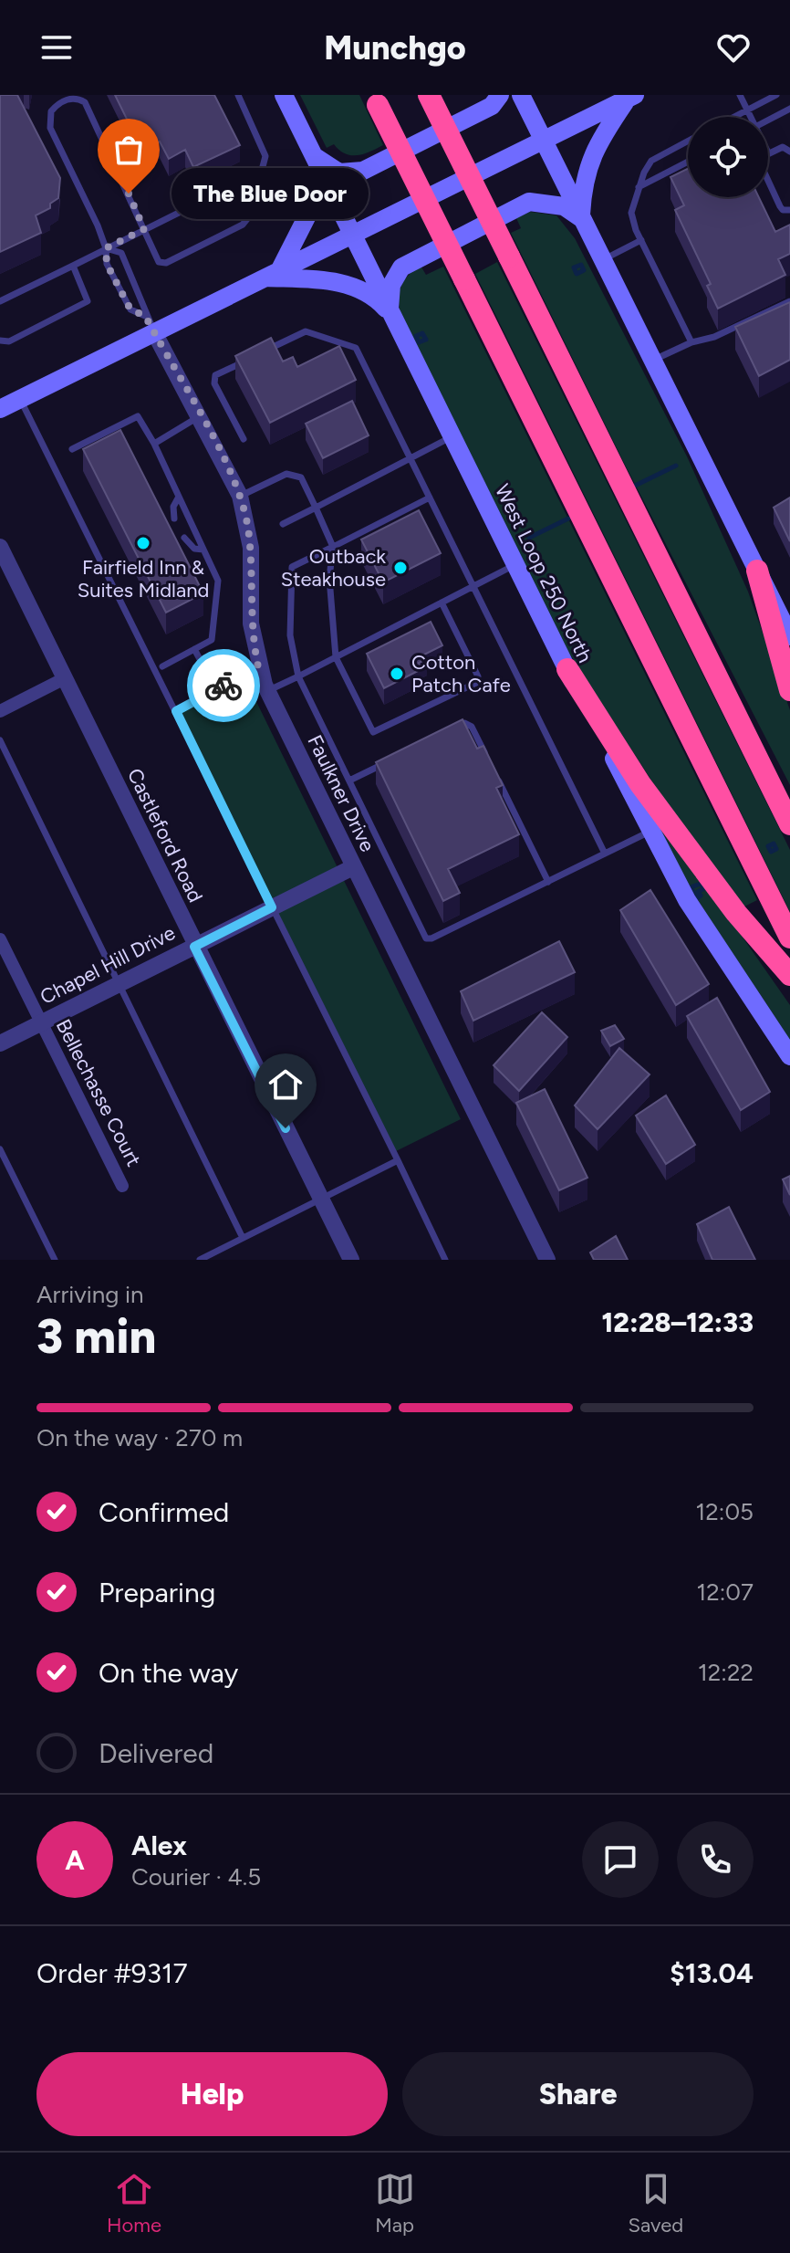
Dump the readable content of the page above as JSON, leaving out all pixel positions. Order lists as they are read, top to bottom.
{
  "streets": {
    "main road": ["West Loop 250 North"],
    "street": [
      "Faulkner Drive",
      "Castleford Road",
      "Chapel Hill Drive",
      "Bellechasse Court"
    ]
  },
  "crossings": [
    ["Faulkner Drive", "Chapel Hill Drive"],
    ["Castleford Road", "Chapel Hill Drive"],
    ["Chapel Hill Drive", "Bellechasse Court"]
  ],
  "places": [
    "The Blue Door",
    "Fairfield Inn & Suites Midland",
    "Outback Steakhouse",
    "Cotton Patch Cafe"
  ],
  "page": {
    "header": "Munchgo",
    "bubble": "The Blue Door",
    "heading": ["3 min", "Arriving in", "12:28–12:33"],
    "panel": [
      "Alex",
      "Courier · 4.5",
      "Order #9317",
      "$13.04"
    ],
    "bar": "On the way · 270 m",
    "list": [
      ["Confirmed", "12:05"],
      ["Preparing", "12:07"],
      ["On the way", "12:22"],
      "Delivered"
    ],
    "round": "A",
    "buttons": ["Help", "Share"],
    "tabs": ["Home", "Map", "Saved"]
  }
}
